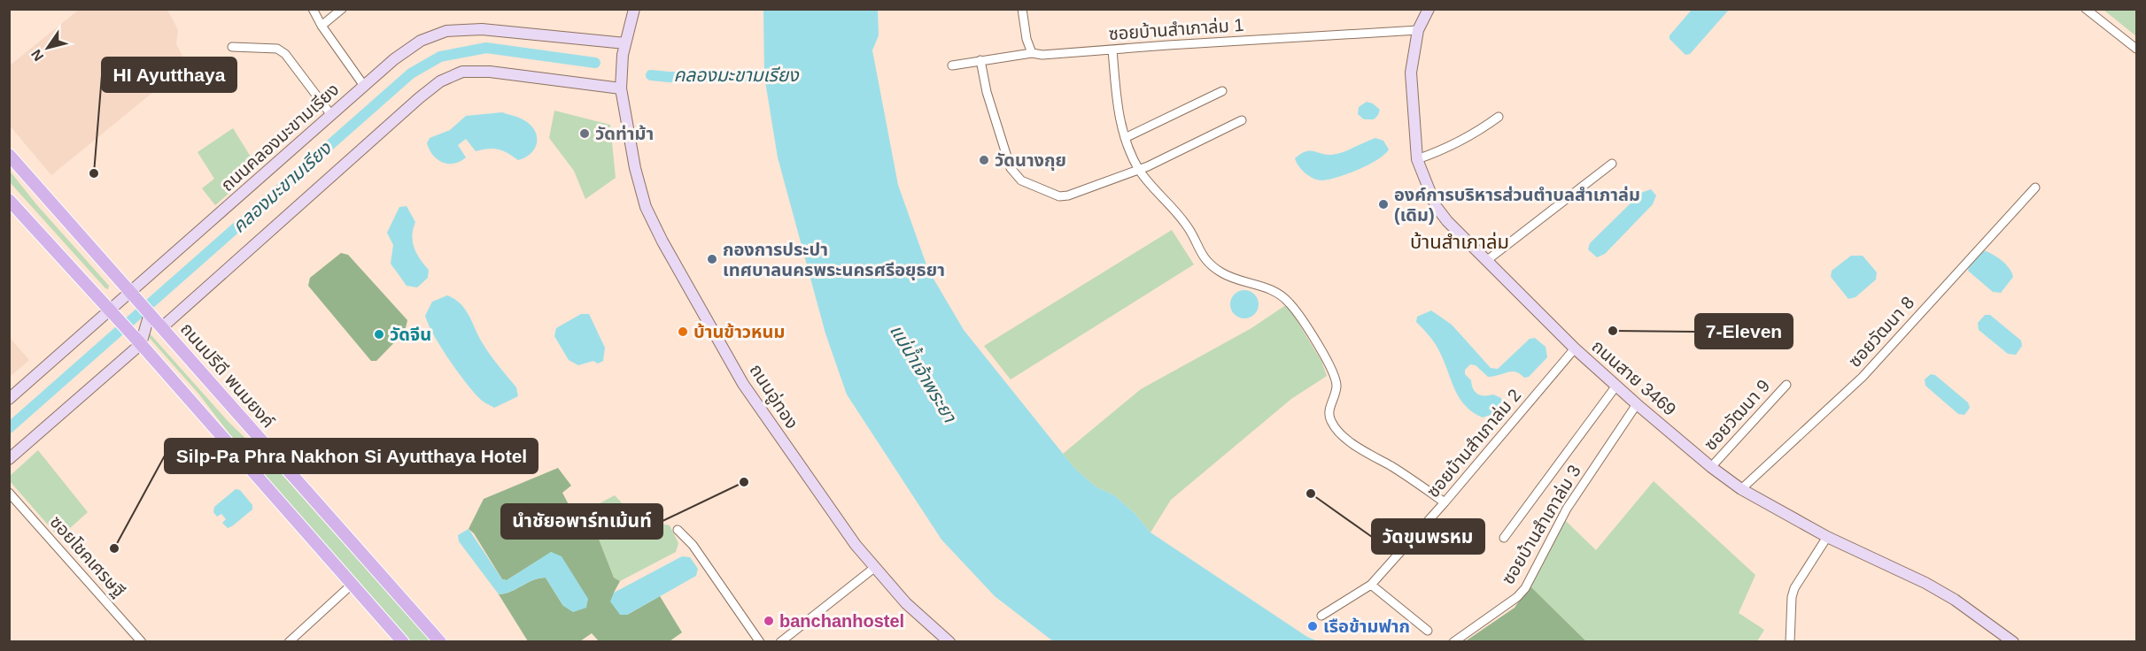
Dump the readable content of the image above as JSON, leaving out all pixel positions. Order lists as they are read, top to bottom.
{
  "streets": {
    "main road": ["ถนนปรีดี พนมยงค์"],
    "street": [
      "ซอยบ้านสำเภาล่ม 1",
      "ถนนคลองมะขามเรียง",
      "ซอยวัฒนา 8",
      "ถนนสาย 3469",
      "ถนนอู่ทอง",
      "ซอยวัฒนา 9",
      "ซอยบ้านสำเภาล่ม 2",
      "ซอยบ้านสำเภาล่ม 3",
      "ซอยโชคเศรษฐี"
    ]
  },
  "crossings": [
    ["ซอยบ้านสำเภาล่ม 1", "ถนนสาย 3469"],
    ["ถนนคลองมะขามเรียง", "ถนนปรีดี พนมยงค์"],
    ["ถนนคลองมะขามเรียง", "ถนนอู่ทอง"],
    ["ซอยวัฒนา 8", "ถนนสาย 3469"],
    ["ถนนสาย 3469", "ซอยวัฒนา 9"],
    ["ถนนสาย 3469", "ซอยบ้านสำเภาล่ม 2"],
    ["ถนนสาย 3469", "ซอยบ้านสำเภาล่ม 3"]
  ],
  "districts": ["บ้านสำเภาล่ม"],
  "water": ["คลองมะขามเรียง", "แม่น้ำเจ้าพระยา"],
  "places": [
    "วัดท่าม้า",
    "วัดนางกุย",
    "HI Ayutthaya",
    "องค์การบริหารส่วนตำบลสำเภาล่ม (เดิม)",
    "กองการประปา เทศบาลนครพระนครศรีอยุธยา",
    "7-Eleven",
    "บ้านข้าวหนม",
    "วัดจีน",
    "นำชัยอพาร์ทเม้นท์",
    "วัดขุนพรหม",
    "Silp-Pa Phra Nakhon Si Ayutthaya Hotel",
    "banchanhostel",
    "เรือข้ามฟาก"
  ],
  "north": "bottom left"
}
